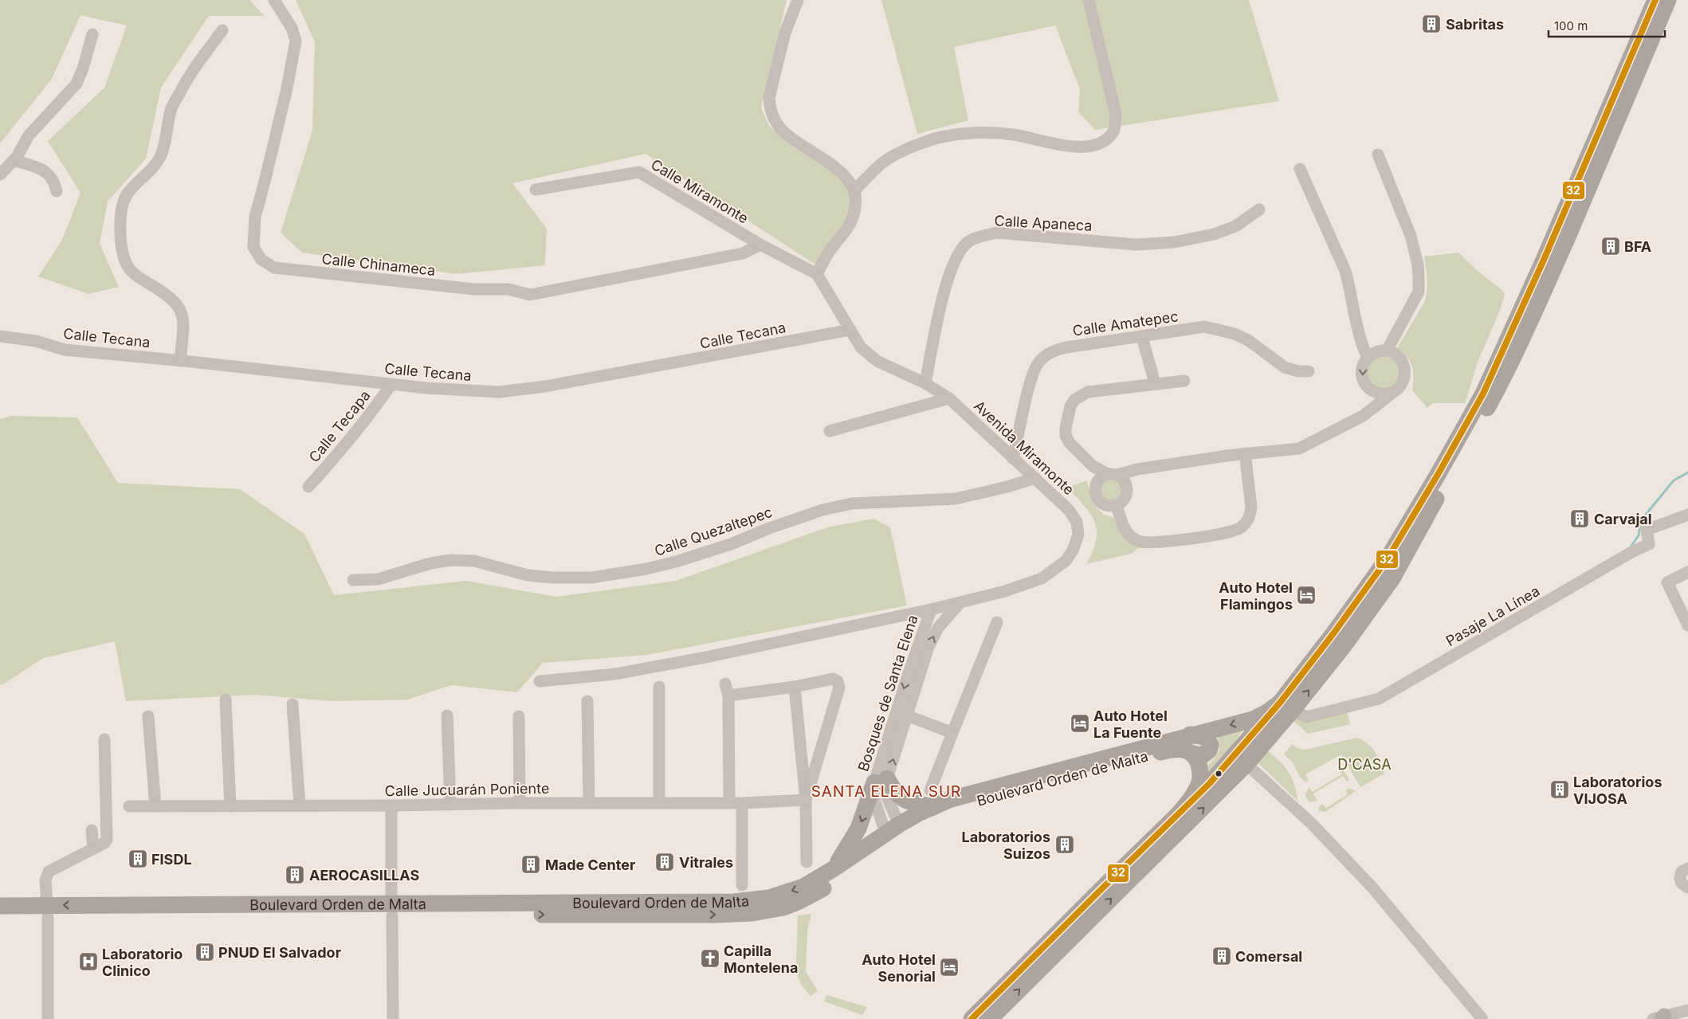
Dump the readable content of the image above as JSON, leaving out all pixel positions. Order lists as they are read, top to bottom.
{
  "streets": {
    "highway": ["Boulevard Orden de Malta"],
    "street": [
      "Calle Miramonte",
      "Calle Apaneca",
      "Calle Chinameca",
      "Calle Amatepec",
      "Calle Tecana",
      "Calle Tecapa",
      "Avenida Miramonte",
      "Calle Quezaltepec",
      "Pasaje La Línea",
      "Bosques de Santa Elena",
      "Calle Jucuarán Poniente"
    ]
  },
  "crossings": [
    ["Calle Miramonte", "Calle Chinameca"],
    ["Calle Miramonte", "Avenida Miramonte"],
    ["Calle Apaneca", "Avenida Miramonte"],
    ["Calle Amatepec", "Avenida Miramonte"],
    ["Calle Tecana", "Calle Tecapa"],
    ["Calle Tecana", "Avenida Miramonte"],
    ["Avenida Miramonte", "Calle Quezaltepec"],
    ["Avenida Miramonte", "Bosques de Santa Elena"],
    ["Pasaje La Línea", "Boulevard Orden de Malta"],
    ["Bosques de Santa Elena", "Boulevard Orden de Malta"]
  ],
  "districts": ["SANTA ELENA SUR"],
  "parks": ["D'CASA"],
  "places": {
    "building": [
      "Sabritas",
      "BFA",
      "Carvajal",
      "Laboratorios VIJOSA",
      "Laboratorios Suizos",
      "FISDL",
      "Vitrales",
      "Made Center",
      "AEROCASILLAS",
      "PNUD El Salvador",
      "Comersal"
    ],
    "hotel": ["Auto Hotel Flamingos", "Auto Hotel La Fuente", "Auto Hotel Senorial"],
    "church": ["Capilla Montelena"],
    "hospital": ["Laboratorio Clinico"]
  },
  "lines": ["transit line 32"],
  "scale_bar": "100 m"
}
